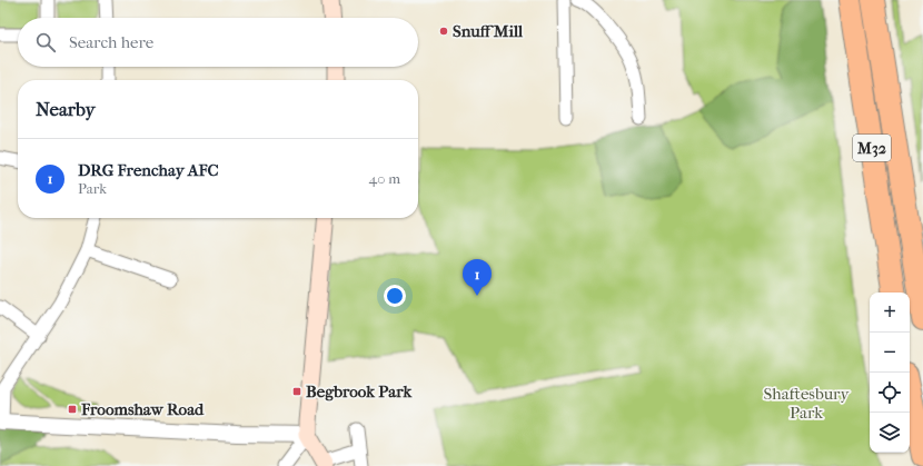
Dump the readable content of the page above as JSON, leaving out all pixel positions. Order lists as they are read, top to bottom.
{
  "streets": {
    "highway": ["M32"]
  },
  "parks": ["Shaftesbury Park"],
  "places": {
    "other": ["Snuff Mill"],
    "transit": ["Begbrook Park", "Froomshaw Road"]
  },
  "page": {
    "search": "Search here",
    "heading": "Nearby",
    "list": [
      {
        "mark": "1",
        "name": "DRG Frenchay AFC",
        "note": "Park",
        "value": "40 m"
      }
    ],
    "pins": "1",
    "map_buttons": ["+", "−"]
  }
}
